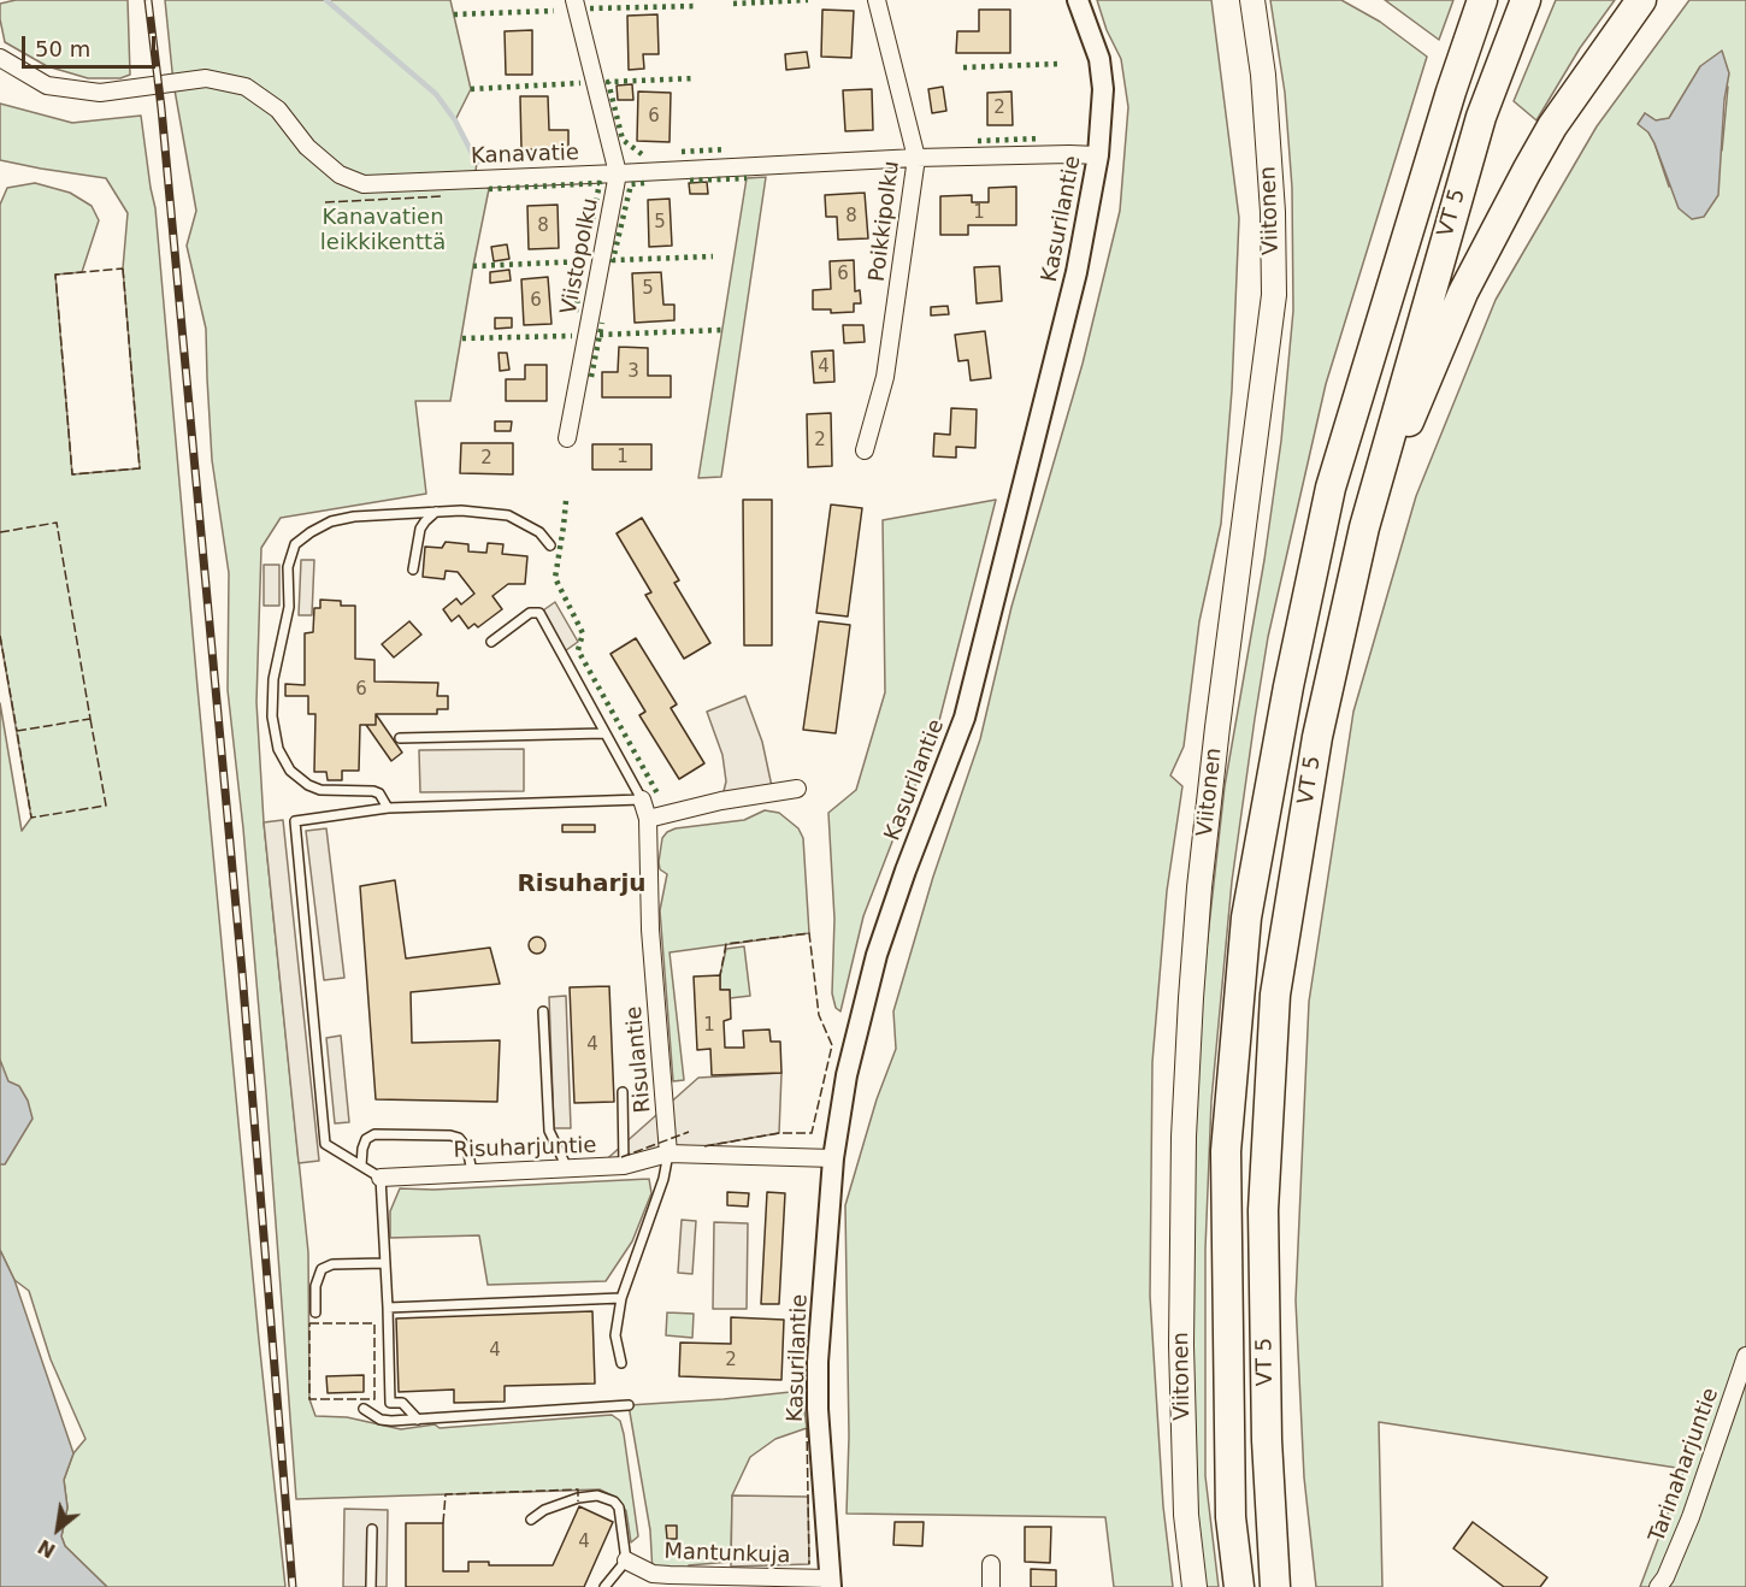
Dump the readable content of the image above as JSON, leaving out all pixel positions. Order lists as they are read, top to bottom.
{
  "streets": {
    "highway": ["VT 5"],
    "main road": ["Viitonen"],
    "street": [
      "Kanavatie",
      "Kasurilantie",
      "Poikkipolku",
      "Viistopolku",
      "Risulantie",
      "Risuharjuntie",
      "Tarinaharjuntie",
      "Mantunkuja"
    ]
  },
  "crossings": [
    ["Kanavatie", "Kasurilantie"],
    ["Kanavatie", "Poikkipolku"],
    ["Kanavatie", "Viistopolku"],
    ["Kasurilantie", "Mantunkuja"],
    ["Risulantie", "Risuharjuntie"]
  ],
  "districts": ["Risuharju"],
  "parks": ["Kanavatien leikkikenttä"],
  "house_numbers": [
    "2",
    "6",
    "1",
    "8",
    "5",
    "8",
    "6",
    "5",
    "6",
    "4",
    "3",
    "2",
    "1",
    "2",
    "6",
    "1",
    "4",
    "4",
    "2",
    "4"
  ],
  "scale_bar": "50 m",
  "north": "bottom left"
}
